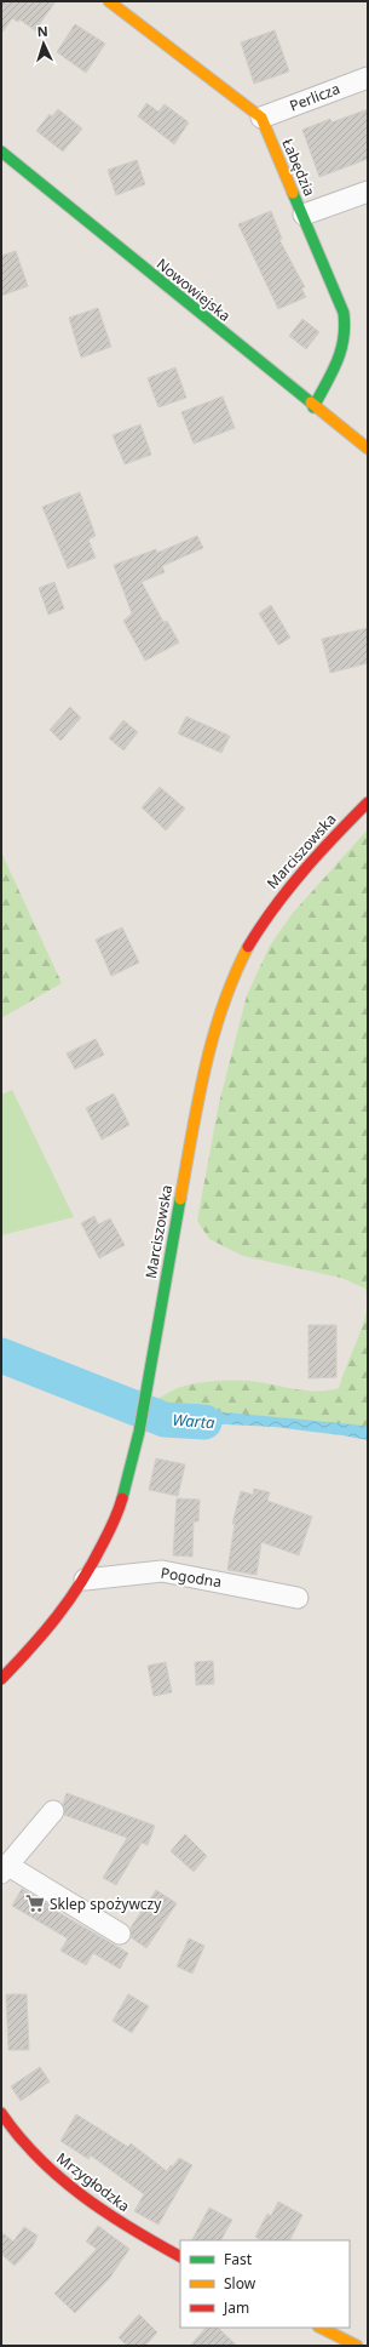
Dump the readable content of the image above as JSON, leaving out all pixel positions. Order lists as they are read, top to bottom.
{
  "streets": {
    "street": [
      "Perlicza",
      "Łabędzia",
      "Nowowiejska",
      "Marciszowska",
      "Pogodna",
      "Mrzygłodzka"
    ]
  },
  "crossings": [
    ["Perlicza", "Łabędzia"],
    ["Łabędzia", "Nowowiejska"],
    ["Marciszowska", "Pogodna"]
  ],
  "water": ["Warta"],
  "places": {
    "supermarket": ["Sklep spożywczy"]
  },
  "legend": ["Fast", "Slow", "Jam"],
  "north": "top"
}
